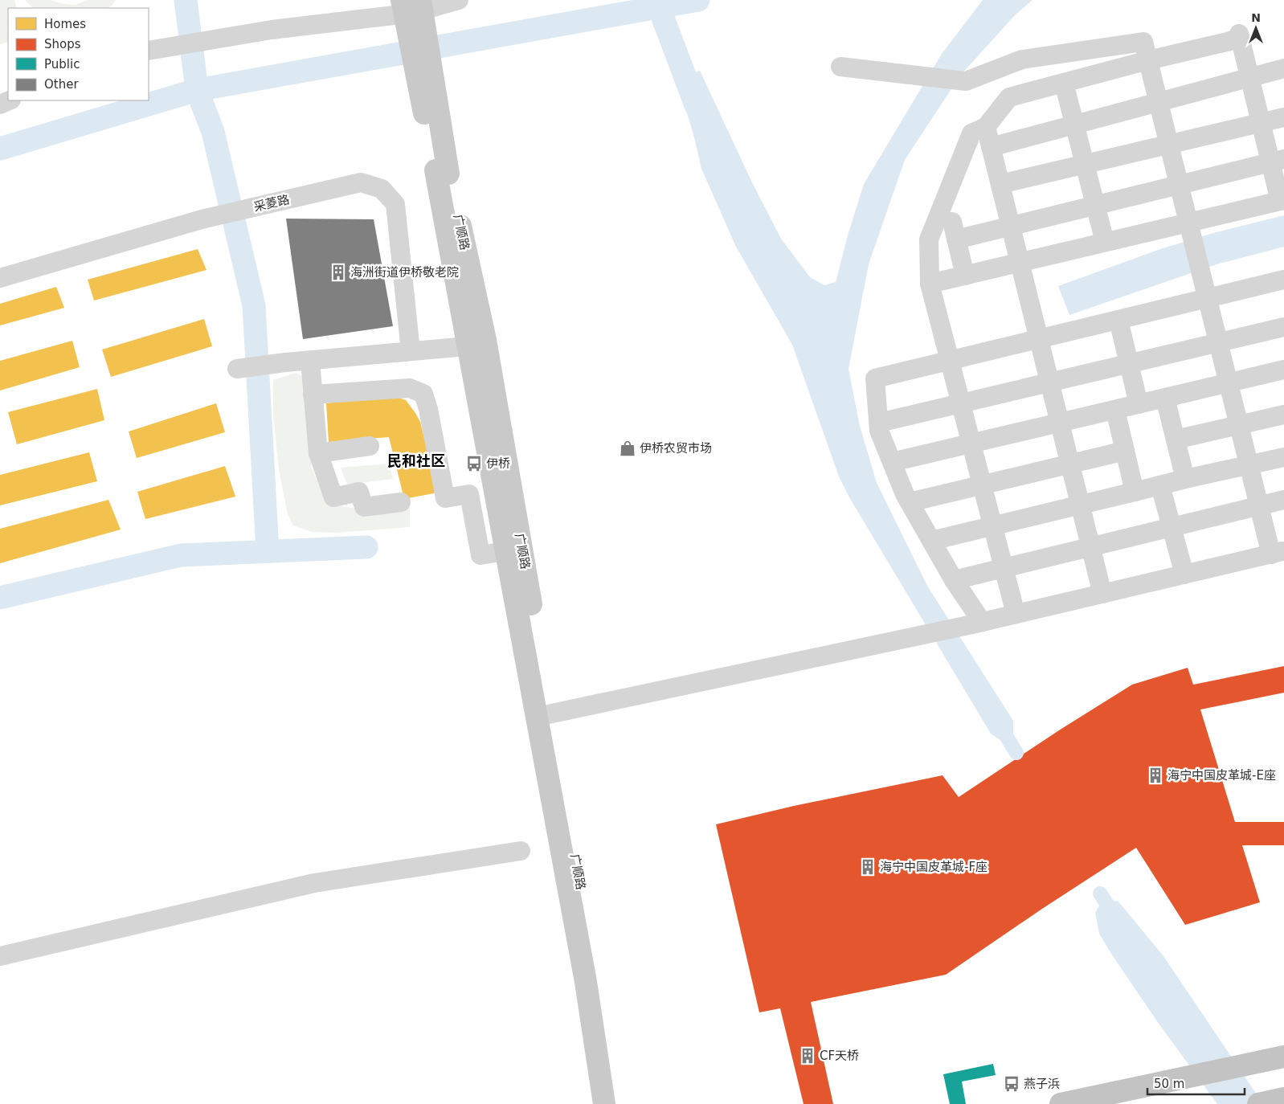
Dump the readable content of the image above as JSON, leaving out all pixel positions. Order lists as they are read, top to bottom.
{
  "streets": {
    "main road": ["广顺路"],
    "street": ["采菱路"]
  },
  "districts": ["民和社区"],
  "places": {
    "building": [
      "海洲街道伊桥敬老院",
      "海宁中国皮革城-E座",
      "海宁中国皮革城-F座",
      "CF天桥"
    ],
    "shop": ["伊桥农贸市场"],
    "bus stop": ["伊桥", "燕子浜"]
  },
  "legend": [
    "Homes",
    "Shops",
    "Public",
    "Other"
  ],
  "scale_bar": "50 m",
  "north": "top"
}
